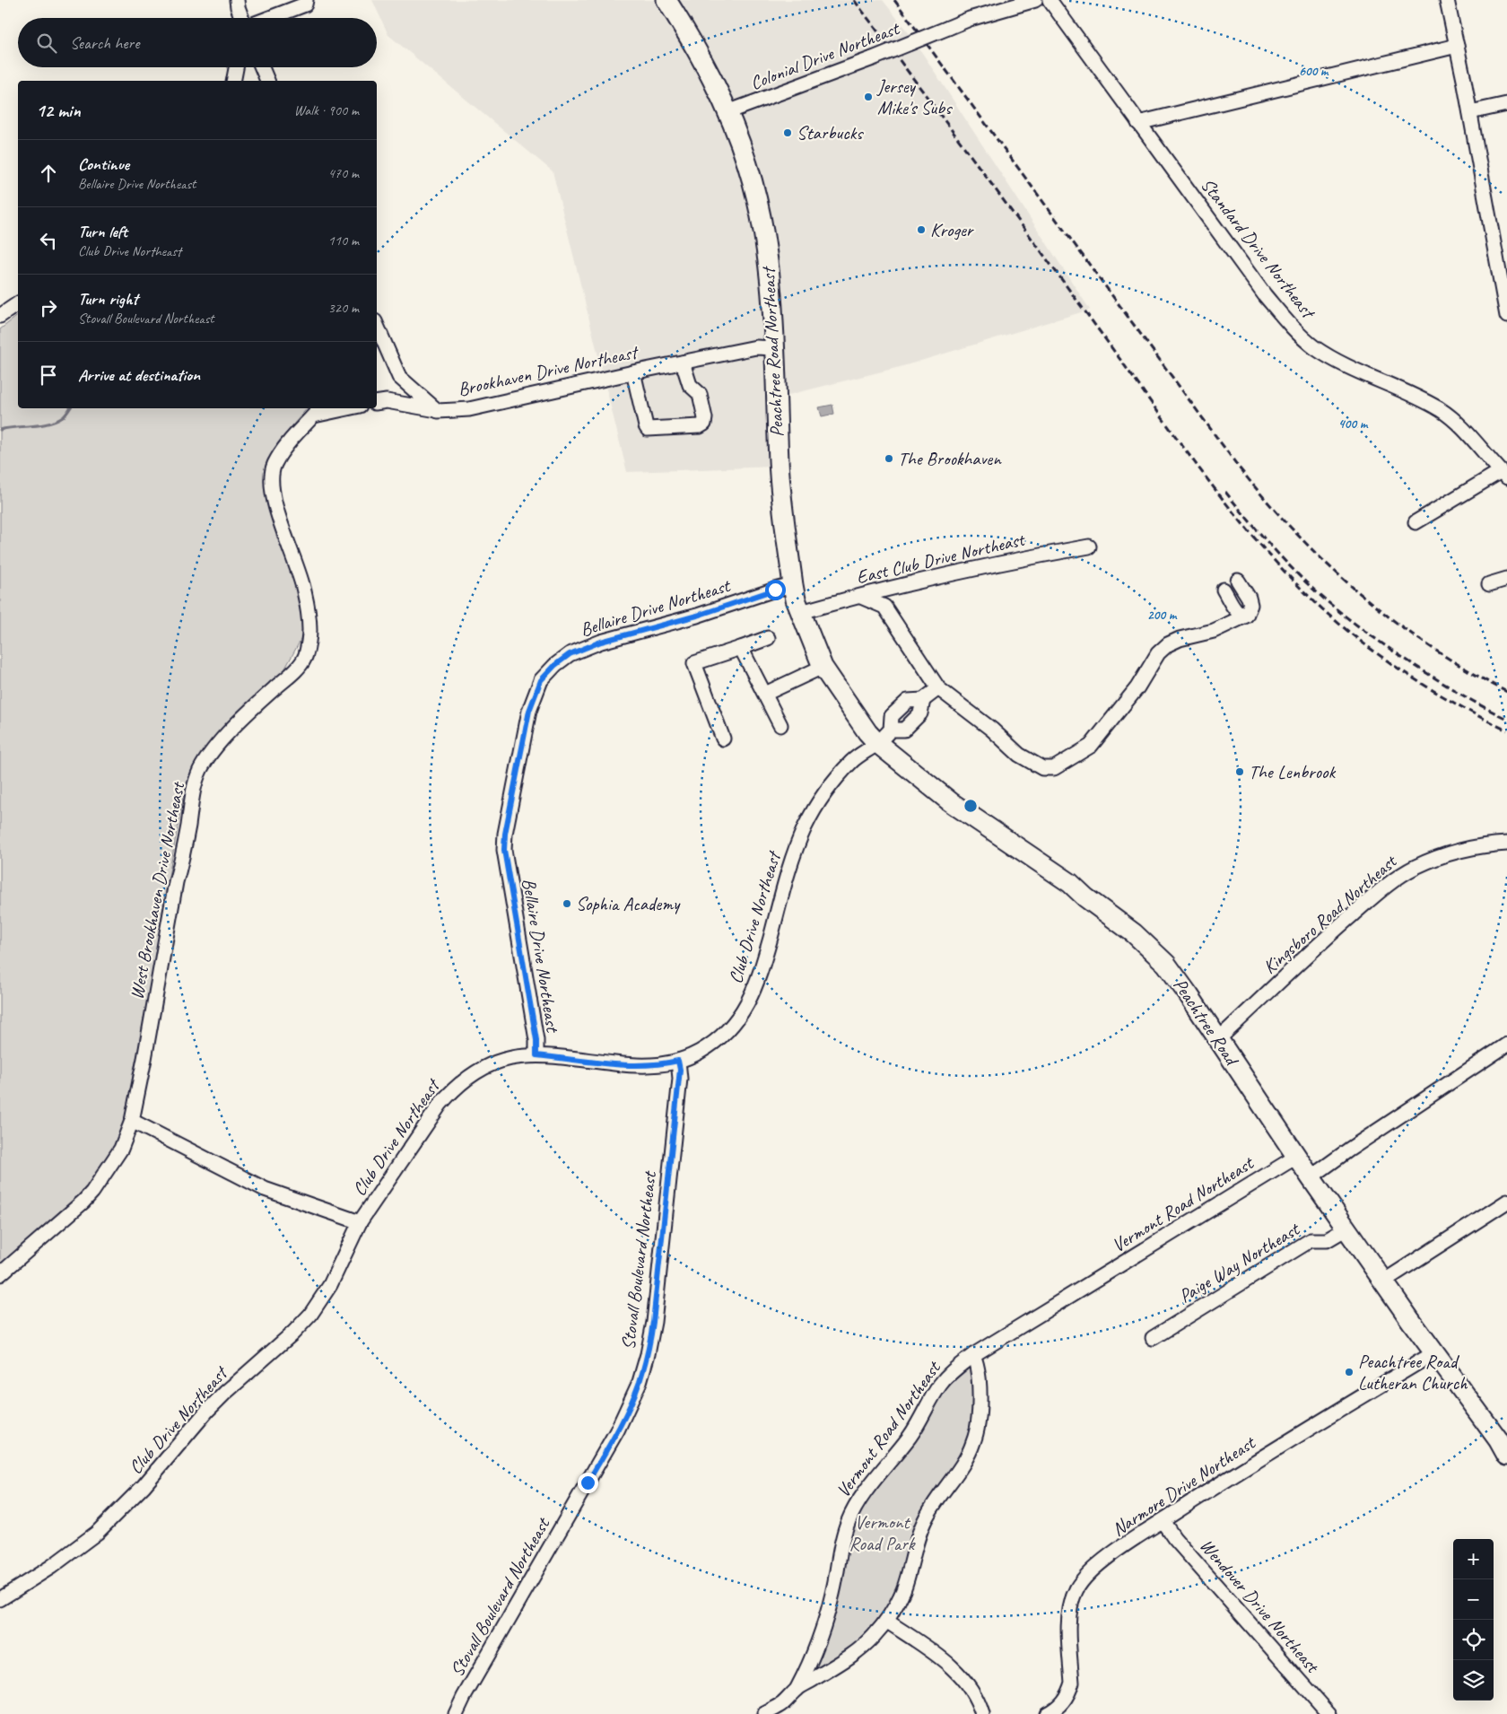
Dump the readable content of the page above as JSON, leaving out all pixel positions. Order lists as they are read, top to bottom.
{
  "streets": {
    "highway": ["Peachtree Road Northeast", "Peachtree Road"],
    "street": [
      "Colonial Drive Northeast",
      "Standard Drive Northeast",
      "Brookhaven Drive Northeast",
      "East Club Drive Northeast",
      "Bellaire Drive Northeast",
      "West Brookhaven Drive Northeast",
      "Kingsboro Road Northeast",
      "Club Drive Northeast",
      "Vermont Road Northeast",
      "Stovall Boulevard Northeast",
      "Paige Way Northeast",
      "Narmore Drive Northeast",
      "Wendover Drive Northeast"
    ]
  },
  "crossings": [
    ["Colonial Drive Northeast", "Peachtree Road Northeast"],
    ["Peachtree Road Northeast", "Brookhaven Drive Northeast"],
    ["Peachtree Road Northeast", "East Club Drive Northeast"],
    ["Peachtree Road Northeast", "Bellaire Drive Northeast"],
    ["Peachtree Road Northeast", "Peachtree Road"],
    ["Bellaire Drive Northeast", "Club Drive Northeast"],
    ["Kingsboro Road Northeast", "Peachtree Road"],
    ["Club Drive Northeast", "Peachtree Road"],
    ["Club Drive Northeast", "Stovall Boulevard Northeast"],
    ["Peachtree Road", "Vermont Road Northeast"],
    ["Peachtree Road", "Paige Way Northeast"],
    ["Peachtree Road", "Narmore Drive Northeast"],
    ["Narmore Drive Northeast", "Wendover Drive Northeast"]
  ],
  "parks": ["Vermont Road Park"],
  "places": [
    "Jersey Mike's Subs",
    "Starbucks",
    "Kroger",
    "The Brookhaven",
    "The Lenbrook",
    "Sophia Academy",
    "Peachtree Road Lutheran Church"
  ],
  "page": {
    "search": "Search here",
    "heading": ["12 min", "Walk · 900 m"],
    "list": [
      ["Continue", "Bellaire Drive Northeast", "470 m"],
      ["Turn left", "Club Drive Northeast", "110 m"],
      ["Turn right", "Stovall Boulevard Northeast", "320 m"],
      "Arrive at destination"
    ],
    "map_buttons": ["+", "−"]
  },
  "rings": ["600 m", "400 m", "200 m"]
}
